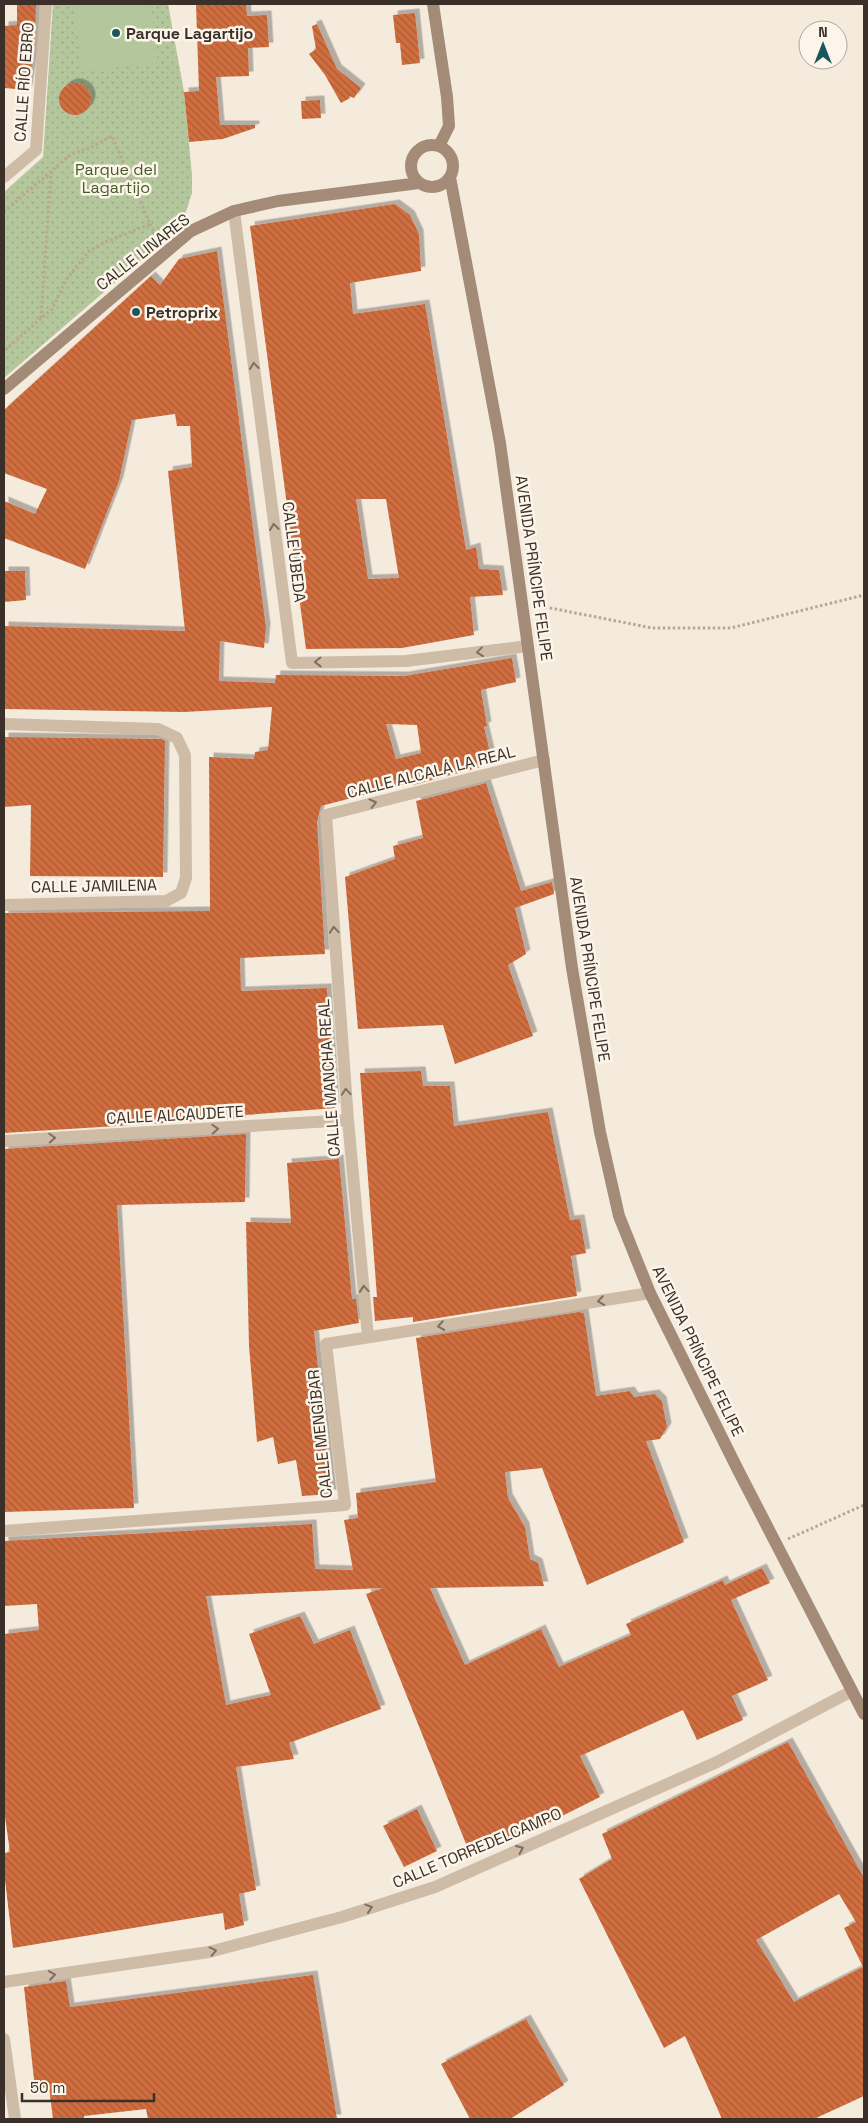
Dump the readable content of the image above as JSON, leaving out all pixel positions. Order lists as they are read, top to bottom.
{
  "streets": {
    "main road": ["CALLE LINARES", "AVENIDA PRÍNCIPE FELIPE"],
    "street": [
      "CALLE RÍO EBRO",
      "CALLE ÚBEDA",
      "CALLE ALCALÁ LA REAL",
      "CALLE JAMILENA",
      "CALLE MANCHA REAL",
      "CALLE ALCAUDETE",
      "CALLE MENGÍBAR",
      "CALLE TORREDELCAMPO"
    ]
  },
  "crossings": [
    ["CALLE LINARES", "CALLE ÚBEDA"],
    ["CALLE LINARES", "AVENIDA PRÍNCIPE FELIPE"],
    ["CALLE ÚBEDA", "AVENIDA PRÍNCIPE FELIPE"],
    ["AVENIDA PRÍNCIPE FELIPE", "CALLE ALCALÁ LA REAL"],
    ["AVENIDA PRÍNCIPE FELIPE", "CALLE MENGÍBAR"],
    ["AVENIDA PRÍNCIPE FELIPE", "CALLE TORREDELCAMPO"],
    ["CALLE ALCALÁ LA REAL", "CALLE MANCHA REAL"],
    ["CALLE MANCHA REAL", "CALLE ALCAUDETE"],
    ["CALLE MANCHA REAL", "CALLE MENGÍBAR"]
  ],
  "one_way": [
    "CALLE ALCALÁ LA REAL",
    "CALLE MANCHA REAL",
    "CALLE ALCAUDETE",
    "CALLE TORREDELCAMPO"
  ],
  "parks": ["Parque del Lagartijo"],
  "places": ["Parque Lagartijo", "Petroprix"],
  "scale_bar": "50 m",
  "north": "top"
}
